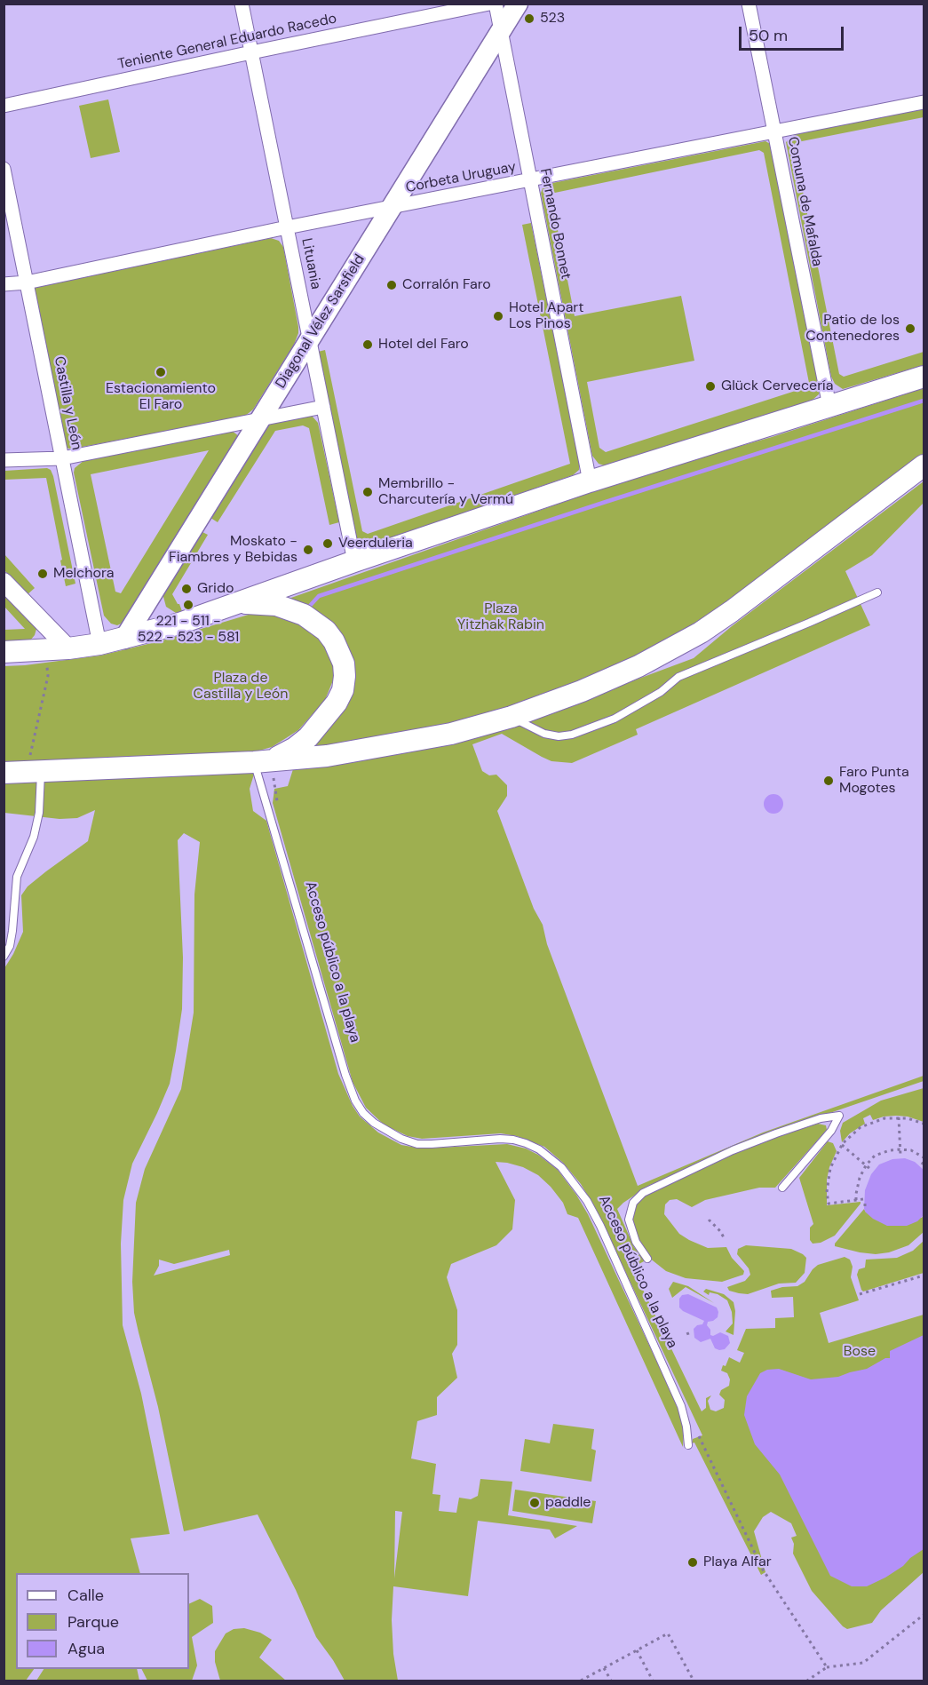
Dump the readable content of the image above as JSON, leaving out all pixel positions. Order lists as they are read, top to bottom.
{
  "streets": {
    "main road": ["Diagonal Vélez Sarsfield"],
    "street": [
      "Teniente General Eduardo Racedo",
      "Corbeta Uruguay",
      "Comuna de Mafalda",
      "Fernando Bonnet",
      "Lituania",
      "Castilla y León"
    ]
  },
  "crossings": [
    ["Teniente General Eduardo Racedo", "Lituania"],
    ["Corbeta Uruguay", "Comuna de Mafalda"],
    ["Corbeta Uruguay", "Fernando Bonnet"],
    ["Corbeta Uruguay", "Lituania"],
    ["Corbeta Uruguay", "Diagonal Vélez Sarsfield"],
    ["Corbeta Uruguay", "Castilla y León"],
    ["Fernando Bonnet", "Diagonal Vélez Sarsfield"],
    ["Lituania", "Diagonal Vélez Sarsfield"]
  ],
  "parks": ["Plaza Yitzhak Rabin", "Plaza de Castilla y León", "Bose"],
  "places": [
    "523",
    "Corralón Faro",
    "Hotel Apart Los Pinos",
    "Patio de los Contenedores",
    "Hotel del Faro",
    "Estacionamiento El Faro",
    "Glück Cervecería",
    "Membrillo - Charcutería y Vermú",
    "Veerduleria",
    "Moskato - Fiambres y Bebidas",
    "Melchora",
    "Grido",
    "221 - 511 - 522 - 523 - 581",
    "Faro Punta Mogotes",
    "paddle",
    "Playa Alfar"
  ],
  "legend": ["Calle", "Parque", "Agua"],
  "scale_bar": "50 m"
}
